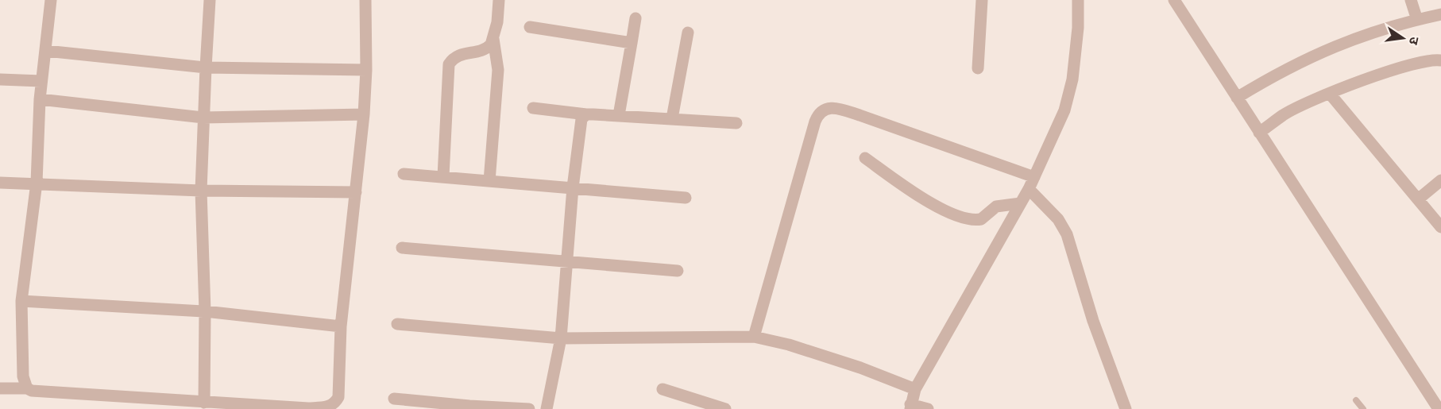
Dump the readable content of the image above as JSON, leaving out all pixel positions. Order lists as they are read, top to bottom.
{
  "north": "right"
}
